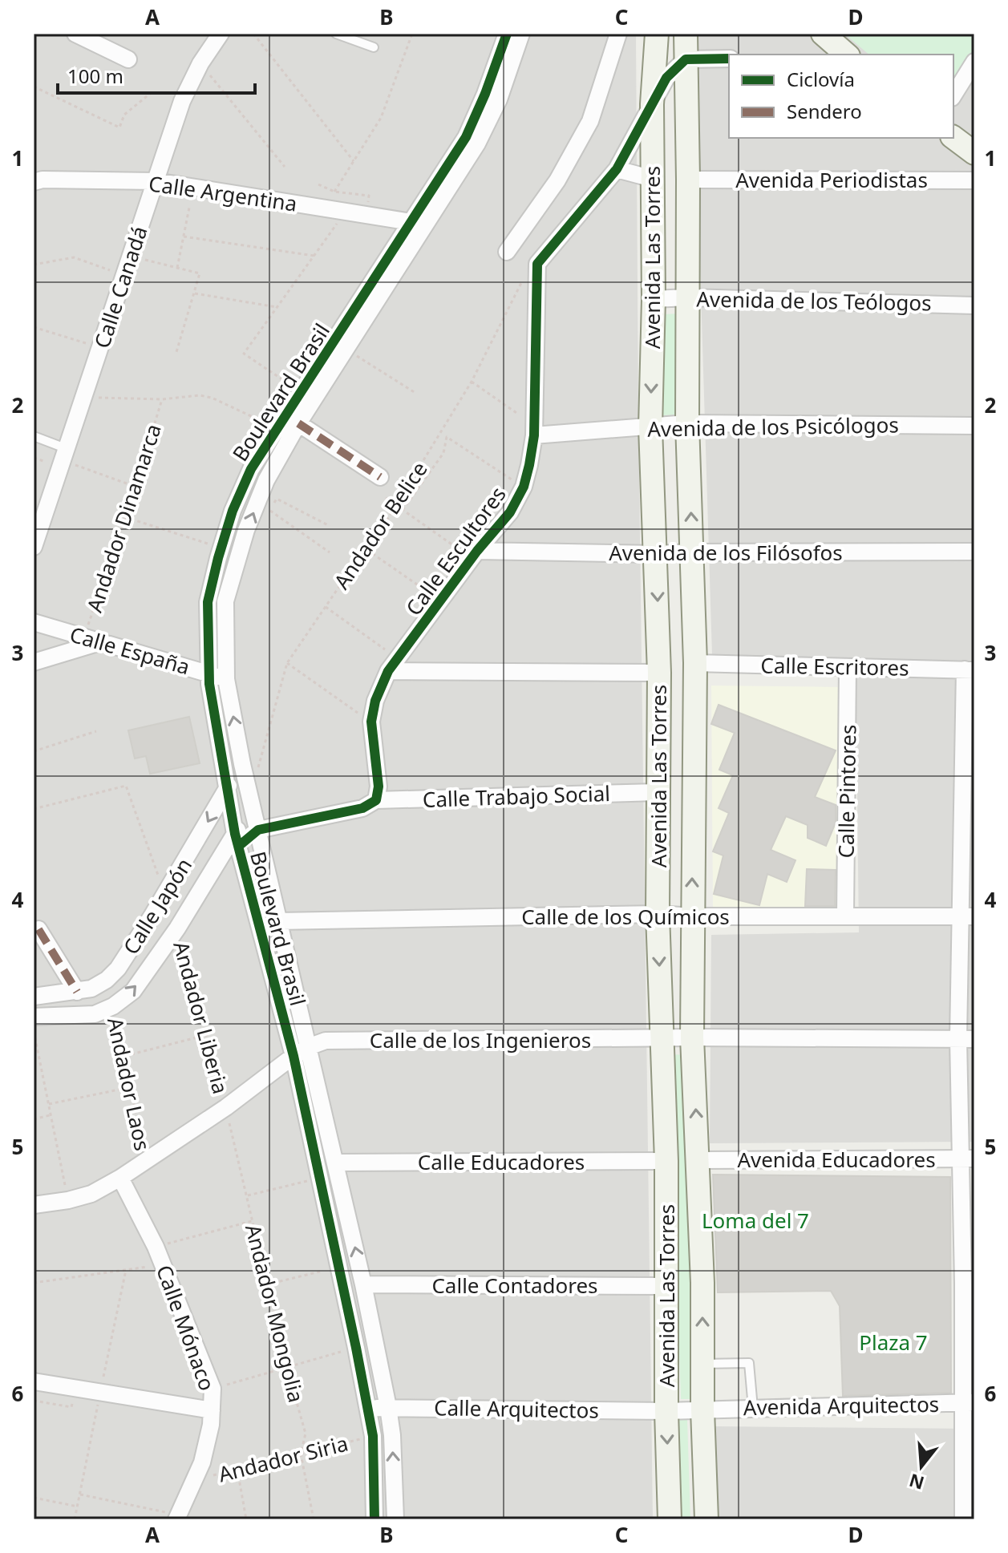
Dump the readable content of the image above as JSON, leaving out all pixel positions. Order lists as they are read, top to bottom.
{
  "streets": {
    "main road": ["Avenida Las Torres"],
    "street": [
      "Avenida Periodistas",
      "Calle Argentina",
      "Calle Canadá",
      "Avenida de los Teólogos",
      "Boulevard Brasil",
      "Avenida de los Psicólogos",
      "Calle Escultores",
      "Avenida de los Filósofos",
      "Calle España",
      "Calle Escritores",
      "Calle Pintores",
      "Calle Trabajo Social",
      "Calle Japón",
      "Calle de los Químicos",
      "Calle de los Ingenieros",
      "Avenida Educadores",
      "Calle Educadores",
      "Calle Contadores",
      "Calle Mónaco",
      "Avenida Arquitectos",
      "Calle Arquitectos"
    ],
    "path": [
      "Andador Dinamarca",
      "Andador Belice",
      "Andador Liberia",
      "Andador Laos",
      "Andador Mongolia",
      "Andador Siria"
    ]
  },
  "crossings": [
    ["Avenida Periodistas", "Avenida Las Torres"],
    ["Calle Argentina", "Calle Canadá"],
    ["Calle Argentina", "Boulevard Brasil"],
    ["Avenida Las Torres", "Avenida de los Teólogos"],
    ["Avenida Las Torres", "Avenida de los Psicólogos"],
    ["Avenida Las Torres", "Avenida de los Filósofos"],
    ["Avenida Las Torres", "Calle Escritores"],
    ["Avenida Las Torres", "Calle Trabajo Social"],
    ["Avenida Las Torres", "Calle de los Químicos"],
    ["Avenida Las Torres", "Calle de los Ingenieros"],
    ["Avenida Las Torres", "Avenida Educadores"],
    ["Avenida Las Torres", "Calle Educadores"],
    ["Avenida Las Torres", "Calle Contadores"],
    ["Avenida Las Torres", "Avenida Arquitectos"],
    ["Avenida Las Torres", "Calle Arquitectos"],
    ["Boulevard Brasil", "Andador Belice"],
    ["Boulevard Brasil", "Calle España"],
    ["Boulevard Brasil", "Calle Japón"],
    ["Boulevard Brasil", "Calle de los Químicos"],
    ["Boulevard Brasil", "Calle de los Ingenieros"],
    ["Boulevard Brasil", "Calle Educadores"],
    ["Boulevard Brasil", "Calle Contadores"],
    ["Boulevard Brasil", "Calle Arquitectos"],
    ["Boulevard Brasil", "Andador Siria"],
    ["Avenida de los Psicólogos", "Calle Escultores"],
    ["Andador Dinamarca", "Calle España"],
    ["Andador Belice", "Calle Escultores"],
    ["Andador Belice", "Calle Japón"],
    ["Calle Escultores", "Avenida de los Filósofos"],
    ["Calle Escultores", "Calle Trabajo Social"],
    ["Calle Escritores", "Calle Pintores"],
    ["Calle Pintores", "Calle de los Químicos"],
    ["Calle Japón", "Andador Liberia"],
    ["Calle Japón", "Andador Laos"],
    ["Calle de los Químicos", "Avenida Arquitectos"],
    ["Andador Liberia", "Calle de los Ingenieros"],
    ["Andador Liberia", "Andador Mongolia"],
    ["Calle de los Ingenieros", "Andador Laos"],
    ["Calle de los Ingenieros", "Andador Mongolia"],
    ["Calle de los Ingenieros", "Calle Mónaco"],
    ["Calle de los Ingenieros", "Avenida Arquitectos"],
    ["Avenida Educadores", "Avenida Arquitectos"],
    ["Andador Mongolia", "Andador Siria"],
    ["Calle Mónaco", "Andador Siria"],
    ["Avenida Arquitectos", "Calle Arquitectos"]
  ],
  "parks": ["Loma del 7", "Plaza 7"],
  "legend": ["Ciclovía", "Sendero"],
  "scale_bar": "100 m",
  "north": "bottom",
  "grid": {
    "columns": [
      "A",
      "B",
      "C",
      "D"
    ],
    "rows": [
      "1",
      "2",
      "3",
      "4",
      "5",
      "6"
    ]
  }
}
